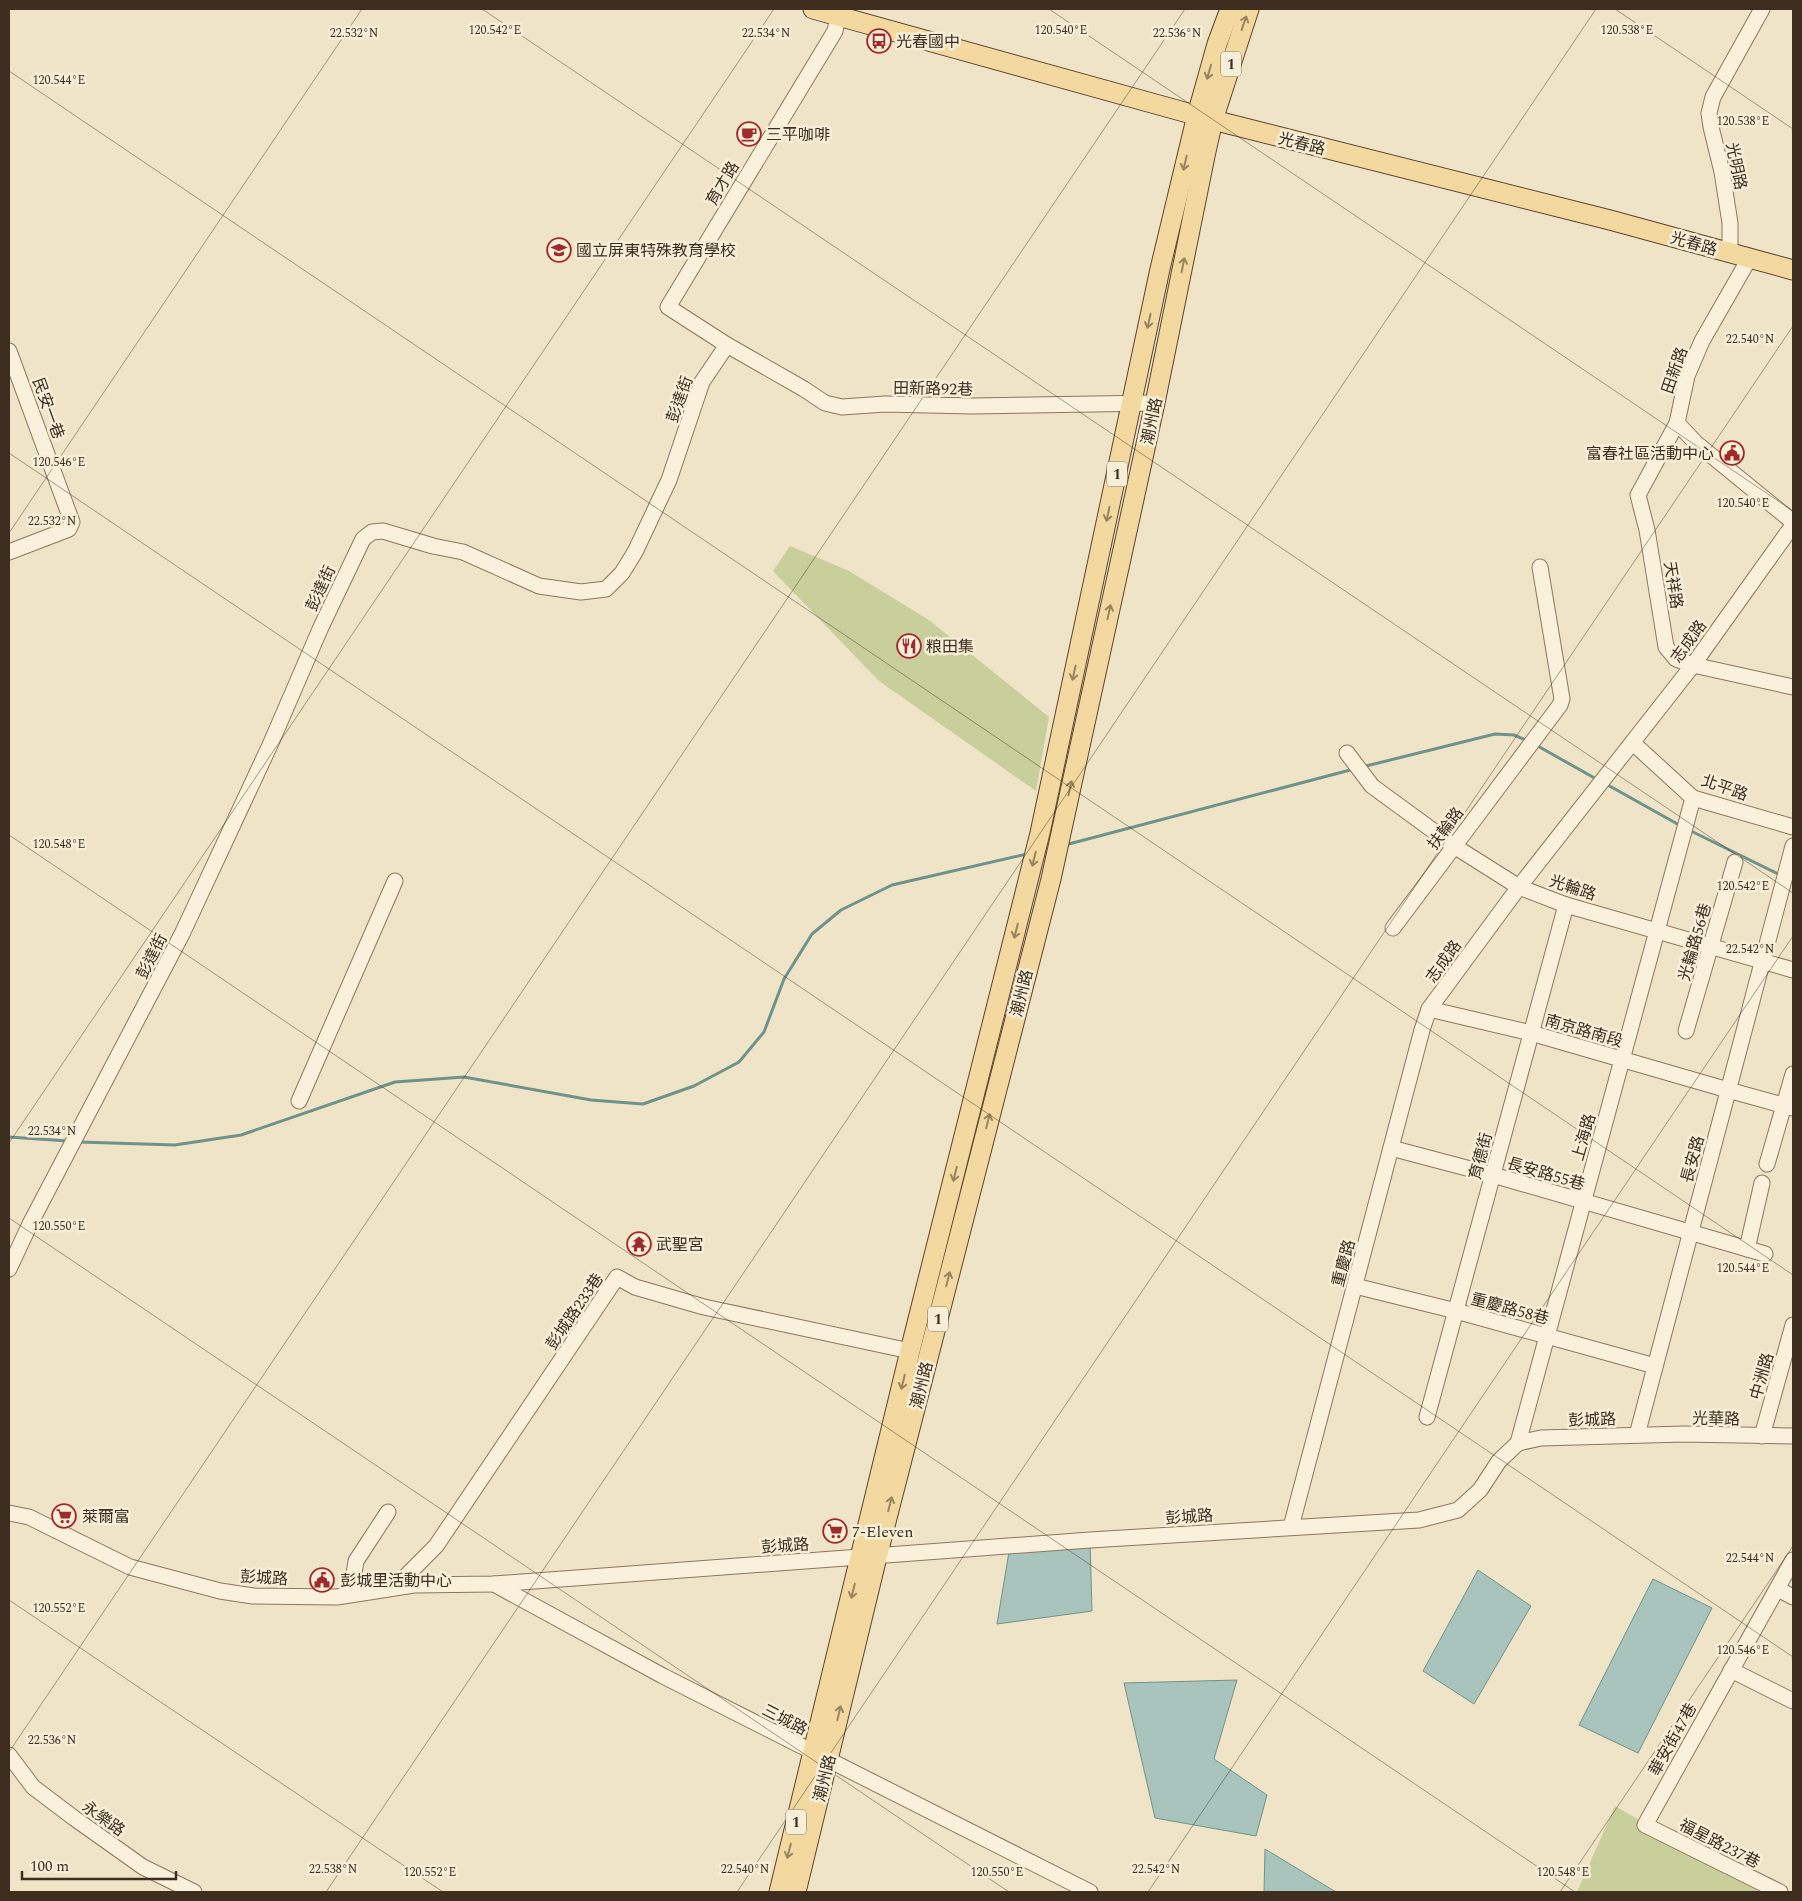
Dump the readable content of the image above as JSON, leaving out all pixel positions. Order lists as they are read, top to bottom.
{
  "streets": {
    "main road": ["1", "光春路", "潮州路"],
    "street": [
      "光明路",
      "育才路",
      "田新路",
      "田新路92巷",
      "彭達街",
      "民安一巷",
      "天祥路",
      "志成路",
      "北平路",
      "扶輪路",
      "光輪路",
      "光輪路56巷",
      "南京路南段",
      "上海路",
      "育德街",
      "長安路",
      "長安路55巷",
      "重慶路",
      "重慶路58巷",
      "彭城路233巷",
      "中洲路",
      "光華路",
      "彭城路",
      "三城路",
      "華安街47巷",
      "永樂路",
      "福星路237巷"
    ]
  },
  "crossings": [
    ["光春路", "光明路"],
    ["光春路", "育才路"],
    ["光春路", "田新路"],
    ["光春路", "潮州路"],
    ["育才路", "田新路92巷"],
    ["育才路", "彭達街"],
    ["田新路", "天祥路"],
    ["田新路92巷", "彭達街"],
    ["田新路92巷", "潮州路"],
    ["潮州路", "彭城路233巷"],
    ["潮州路", "彭城路"],
    ["潮州路", "三城路"],
    ["天祥路", "志成路"],
    ["志成路", "北平路"],
    ["志成路", "光輪路"],
    ["志成路", "南京路南段"],
    ["志成路", "重慶路"],
    ["北平路", "上海路"],
    ["扶輪路", "光輪路"],
    ["光輪路", "光輪路56巷"],
    ["光輪路", "上海路"],
    ["光輪路", "育德街"],
    ["光輪路", "長安路"],
    ["南京路南段", "上海路"],
    ["南京路南段", "育德街"],
    ["南京路南段", "長安路"],
    ["南京路南段", "重慶路"],
    ["上海路", "長安路55巷"],
    ["上海路", "重慶路58巷"],
    ["上海路", "彭城路"],
    ["育德街", "長安路55巷"],
    ["育德街", "重慶路58巷"],
    ["長安路", "長安路55巷"],
    ["長安路", "重慶路58巷"],
    ["長安路", "光華路"],
    ["長安路", "彭城路"],
    ["長安路55巷", "重慶路"],
    ["重慶路", "重慶路58巷"],
    ["重慶路", "彭城路"],
    ["彭城路233巷", "彭城路"],
    ["中洲路", "光華路"],
    ["光華路", "彭城路"],
    ["彭城路", "三城路"],
    ["華安街47巷", "福星路237巷"]
  ],
  "places": {
    "bus stop": ["光春國中"],
    "cafe": ["三平咖啡"],
    "school or university": ["國立屏東特殊教育學校"],
    "public building": ["富春社區活動中心", "彭城里活動中心"],
    "restaurant": ["粮田集"],
    "temple": ["武聖宮"],
    "supermarket": ["萊爾富", "7-Eleven"]
  },
  "scale_bar": "100 m",
  "coordinates": [
    "120.542°E",
    "120.540°E",
    "120.538°E",
    "22.532°N",
    "22.534°N",
    "22.536°N",
    "120.544°E",
    "22.540°N",
    "120.546°E",
    "120.548°E",
    "22.542°N",
    "120.550°E",
    "22.544°N",
    "120.552°E",
    "22.538°N"
  ]
}
